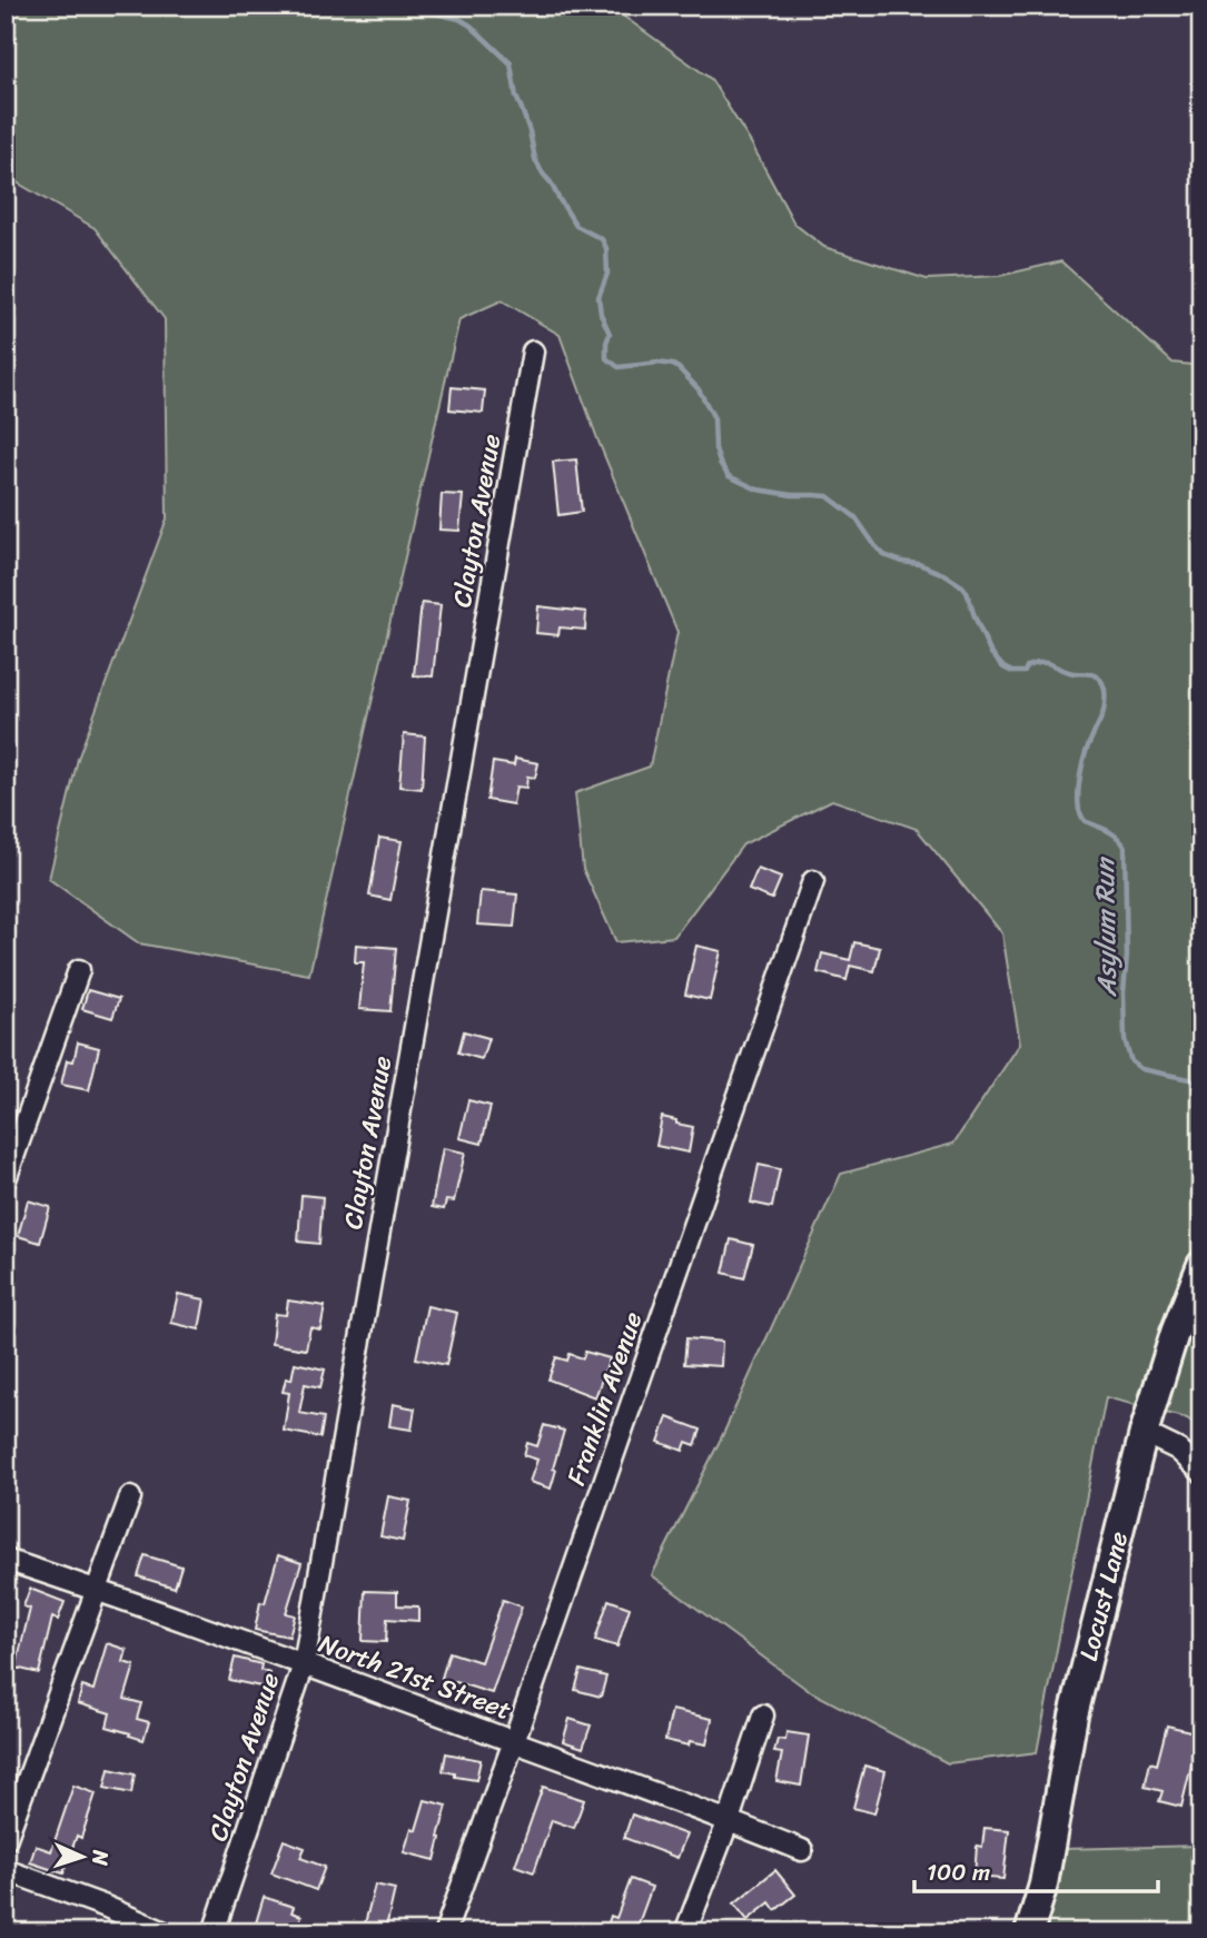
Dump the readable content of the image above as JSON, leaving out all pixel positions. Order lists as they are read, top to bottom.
{
  "streets": {
    "street": [
      "Clayton Avenue",
      "Franklin Avenue",
      "Locust Lane",
      "North 21st Street"
    ]
  },
  "crossings": [
    ["Clayton Avenue", "North 21st Street"],
    ["Franklin Avenue", "North 21st Street"]
  ],
  "water": ["Asylum Run"],
  "scale_bar": "100 m",
  "north": "right"
}
